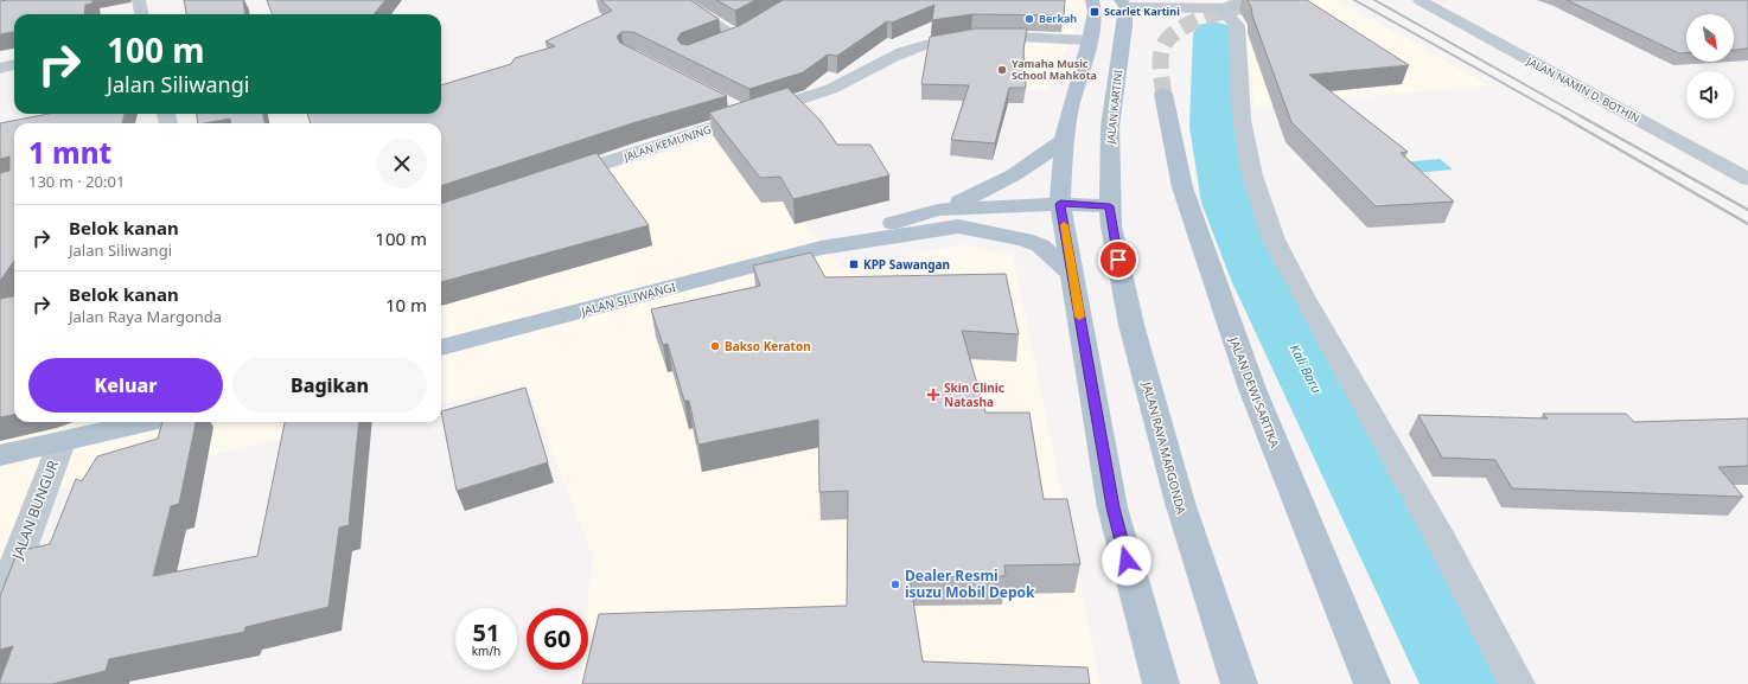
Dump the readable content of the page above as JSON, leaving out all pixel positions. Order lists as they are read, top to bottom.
{
  "streets": {
    "main road": [
      "JALAN KARTINI",
      "JALAN SILIWANGI",
      "JALAN DEWI SARTIKA",
      "JALAN RAYA MARGONDA"
    ],
    "street": ["JALAN NAMIN D. BOTHIN", "JALAN KEMUNING", "JALAN BUNGUR"]
  },
  "crossings": [
    ["JALAN KARTINI", "JALAN SILIWANGI"],
    ["JALAN KARTINI", "JALAN RAYA MARGONDA"],
    ["JALAN SILIWANGI", "JALAN RAYA MARGONDA"]
  ],
  "water": ["Kali Baru"],
  "places": {
    "transit": ["Scarlet Kartini", "KPP Sawangan"],
    "other": [
      "Berkah",
      "Yamaha Music School Mahkota",
      "Bakso Keraton",
      "Dealer Resmi isuzu Mobil Depok"
    ],
    "health": ["Skin Clinic Natasha"]
  },
  "north": "bottom right",
  "page": {
    "turn": ["100 m", "Jalan Siliwangi"],
    "heading": ["1 mnt", "130 m · 20:01"],
    "list": [
      {
        "name": "Belok kanan",
        "note": "Jalan Siliwangi",
        "value": "100 m"
      },
      {
        "name": "Belok kanan",
        "note": "Jalan Raya Margonda",
        "value": "10 m"
      }
    ],
    "buttons": ["Keluar", "Bagikan"],
    "speed": "51 km/h",
    "limit": "60"
  }
}
